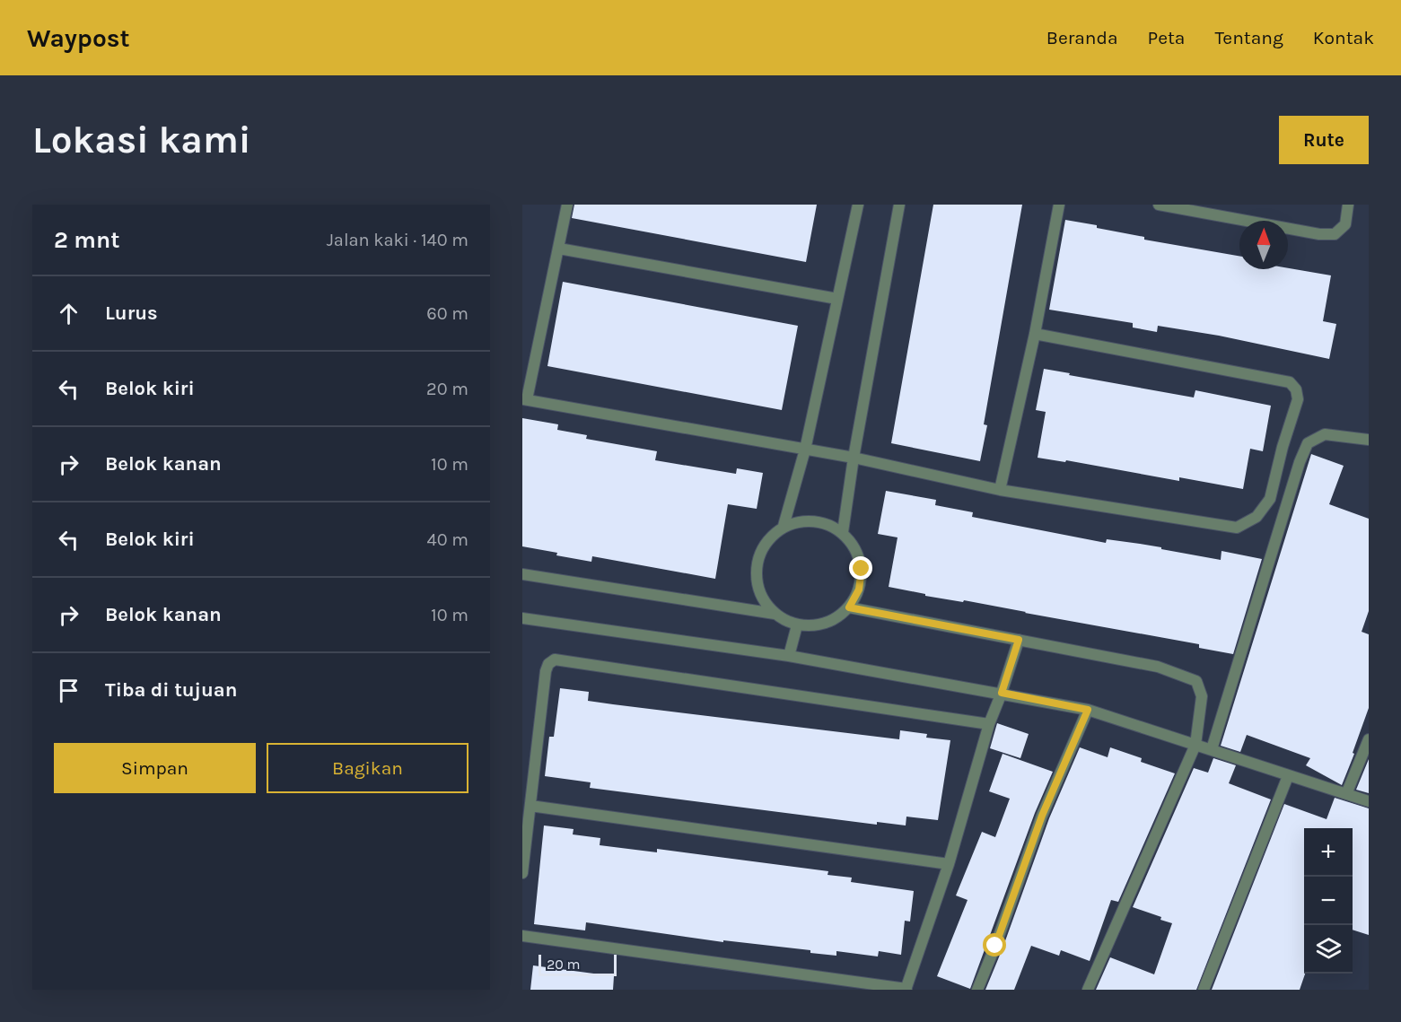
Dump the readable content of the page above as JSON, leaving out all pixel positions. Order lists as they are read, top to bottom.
{
  "scale_bar": "20 m",
  "north": "top",
  "page": {
    "header": "Waypost",
    "nav": [
      "Beranda",
      "Peta",
      "Tentang",
      "Kontak"
    ],
    "buttons": [
      "Rute",
      ["Simpan", "Bagikan"]
    ],
    "title": "Lokasi kami",
    "heading": ["2 mnt", "Jalan kaki · 140 m"],
    "list": [
      ["Lurus", "60 m"],
      ["Belok kiri", "20 m"],
      ["Belok kanan", "10 m"],
      ["Belok kiri", "40 m"],
      ["Belok kanan", "10 m"],
      "Tiba di tujuan"
    ],
    "map_buttons": ["+", "−"],
    "scale": "20 m"
  }
}
